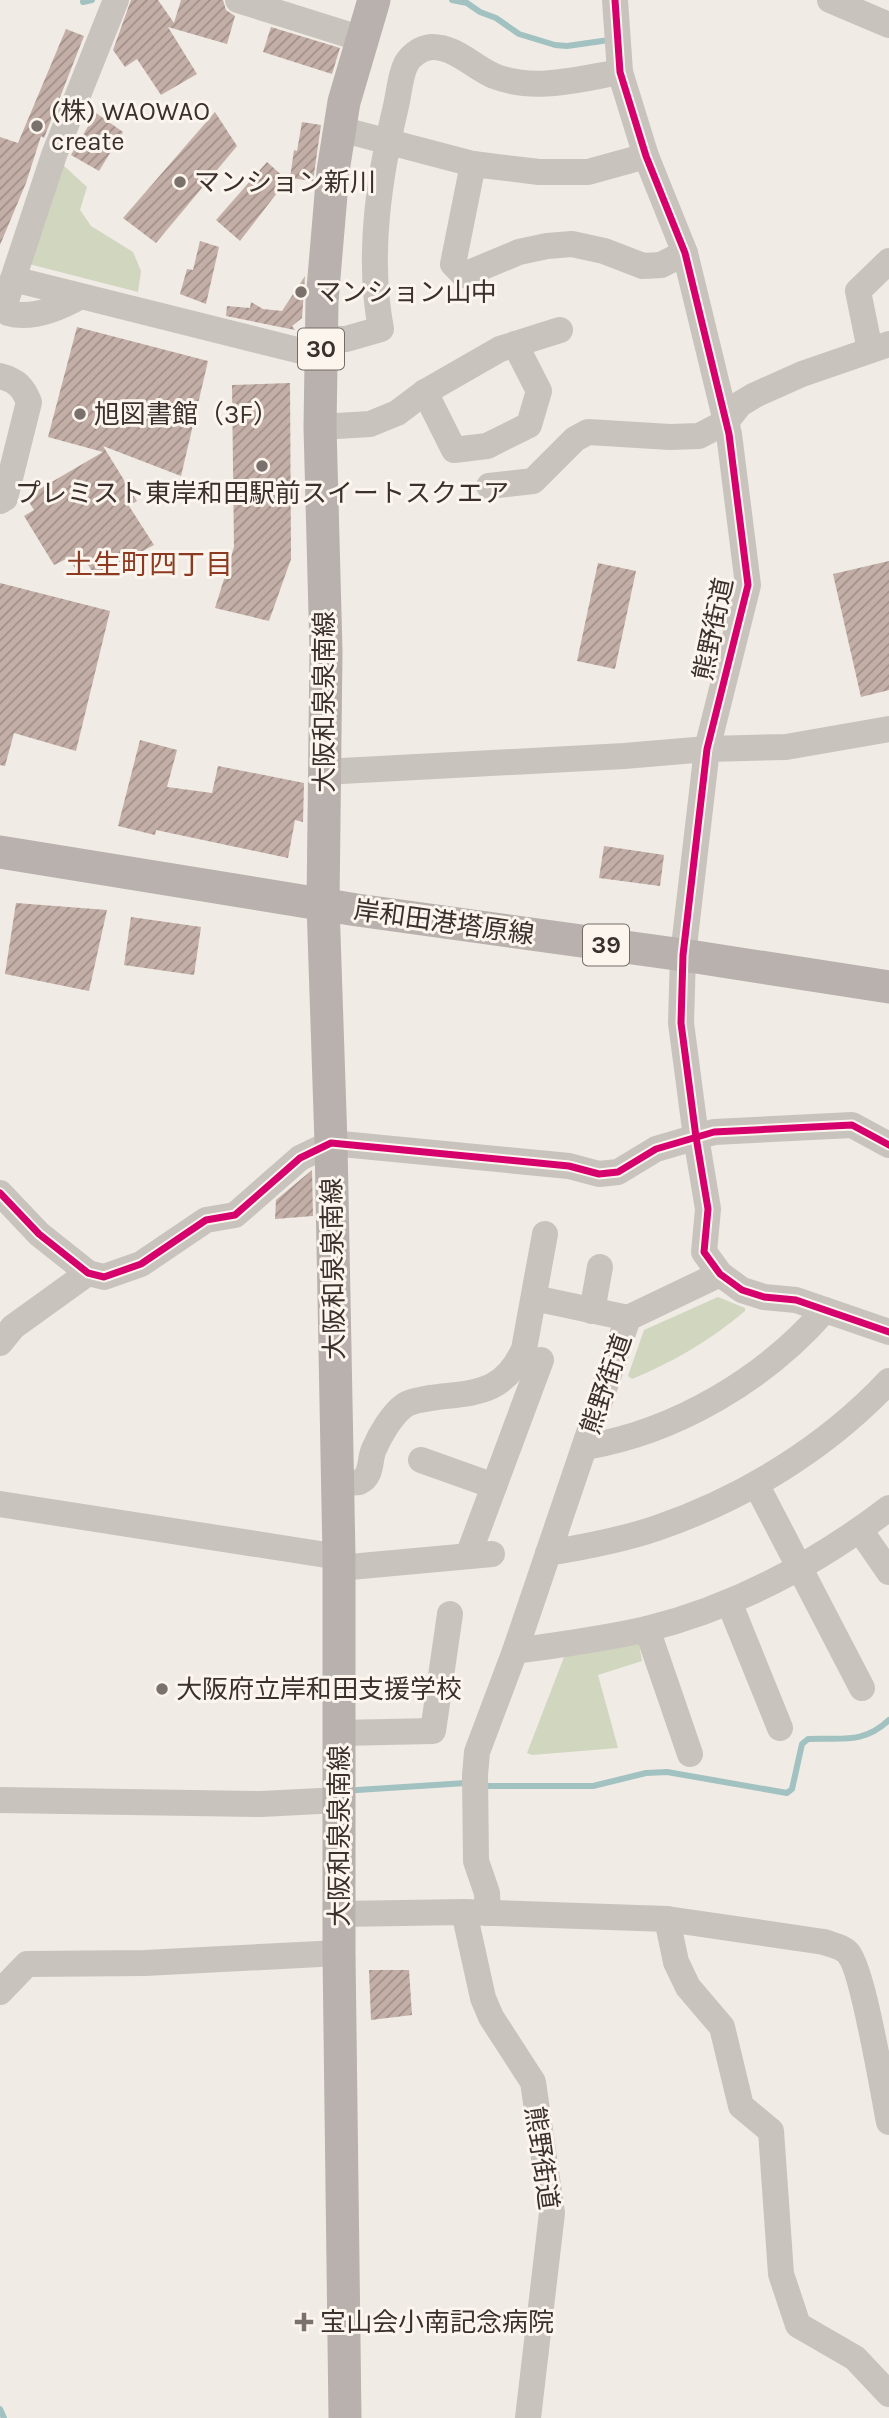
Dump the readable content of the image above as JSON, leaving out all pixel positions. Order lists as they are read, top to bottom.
{
  "streets": {
    "main road": [
      "30",
      "大阪和泉泉南線",
      "岸和田港塔原線",
      "39"
    ],
    "street": ["熊野街道"]
  },
  "crossings": [
    ["熊野街道", "岸和田港塔原線"],
    ["大阪和泉泉南線", "岸和田港塔原線"]
  ],
  "districts": ["土生町四丁目"],
  "places": {
    "other": [
      "(株) WAOWAO create",
      "マンション新川",
      "マンション山中",
      "旭図書館（3F）",
      "プレミスト東岸和田駅前スイートスクエア",
      "大阪府立岸和田支援学校"
    ],
    "health": ["宝山会小南記念病院"]
  }
}
